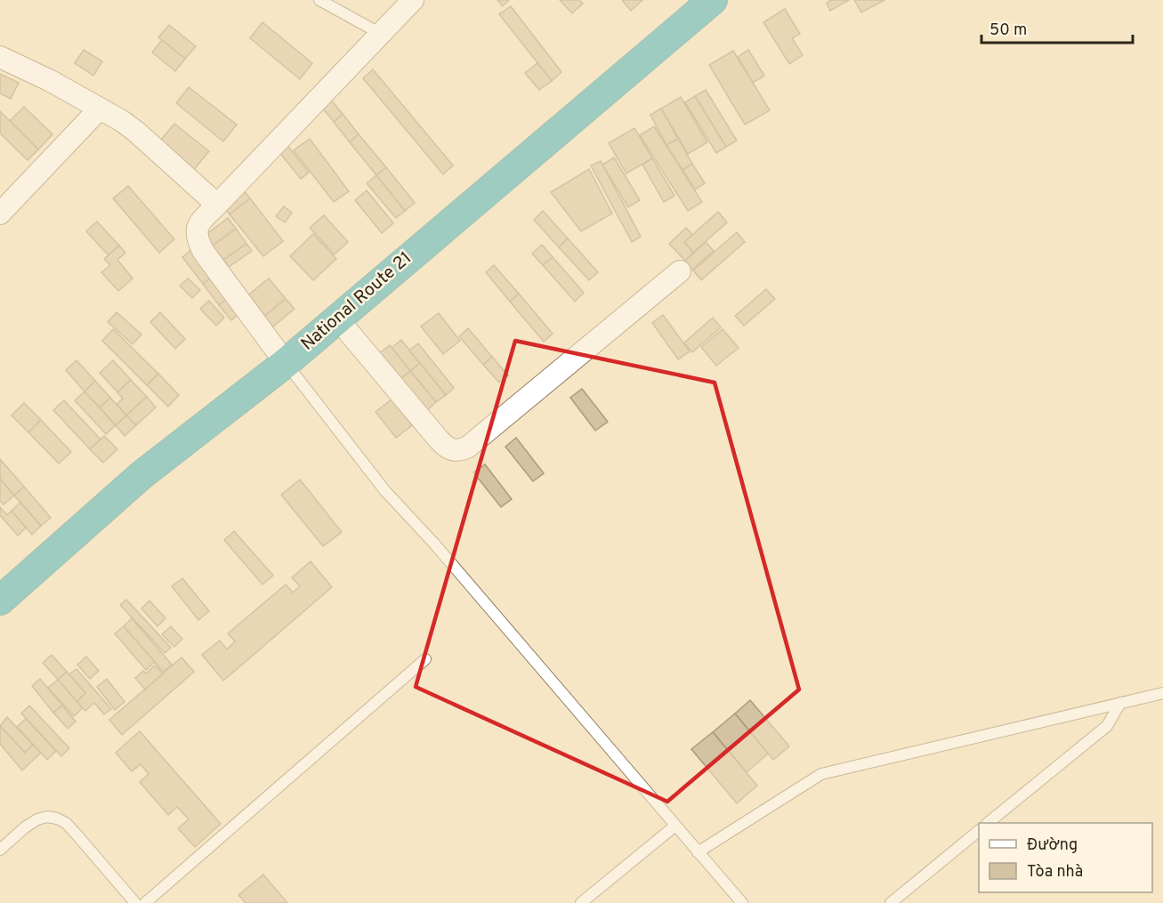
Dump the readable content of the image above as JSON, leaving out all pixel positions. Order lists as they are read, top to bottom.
{
  "streets": {
    "highway": ["National Route 21"]
  },
  "legend": ["Đường", "Tòa nhà"],
  "scale_bar": "50 m"
}
